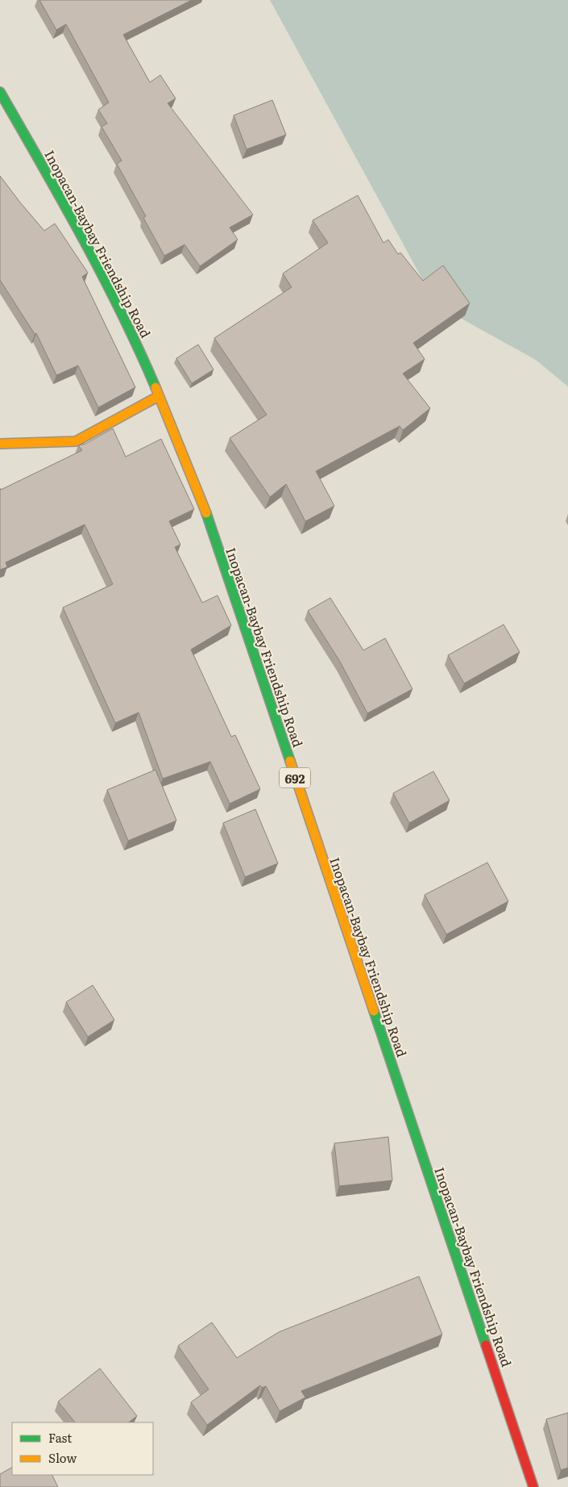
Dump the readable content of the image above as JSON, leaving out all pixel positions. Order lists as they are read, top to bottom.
{
  "streets": {
    "main road": ["Inopacan-Baybay Friendship Road", "692"]
  },
  "legend": ["Fast", "Slow"]
}
